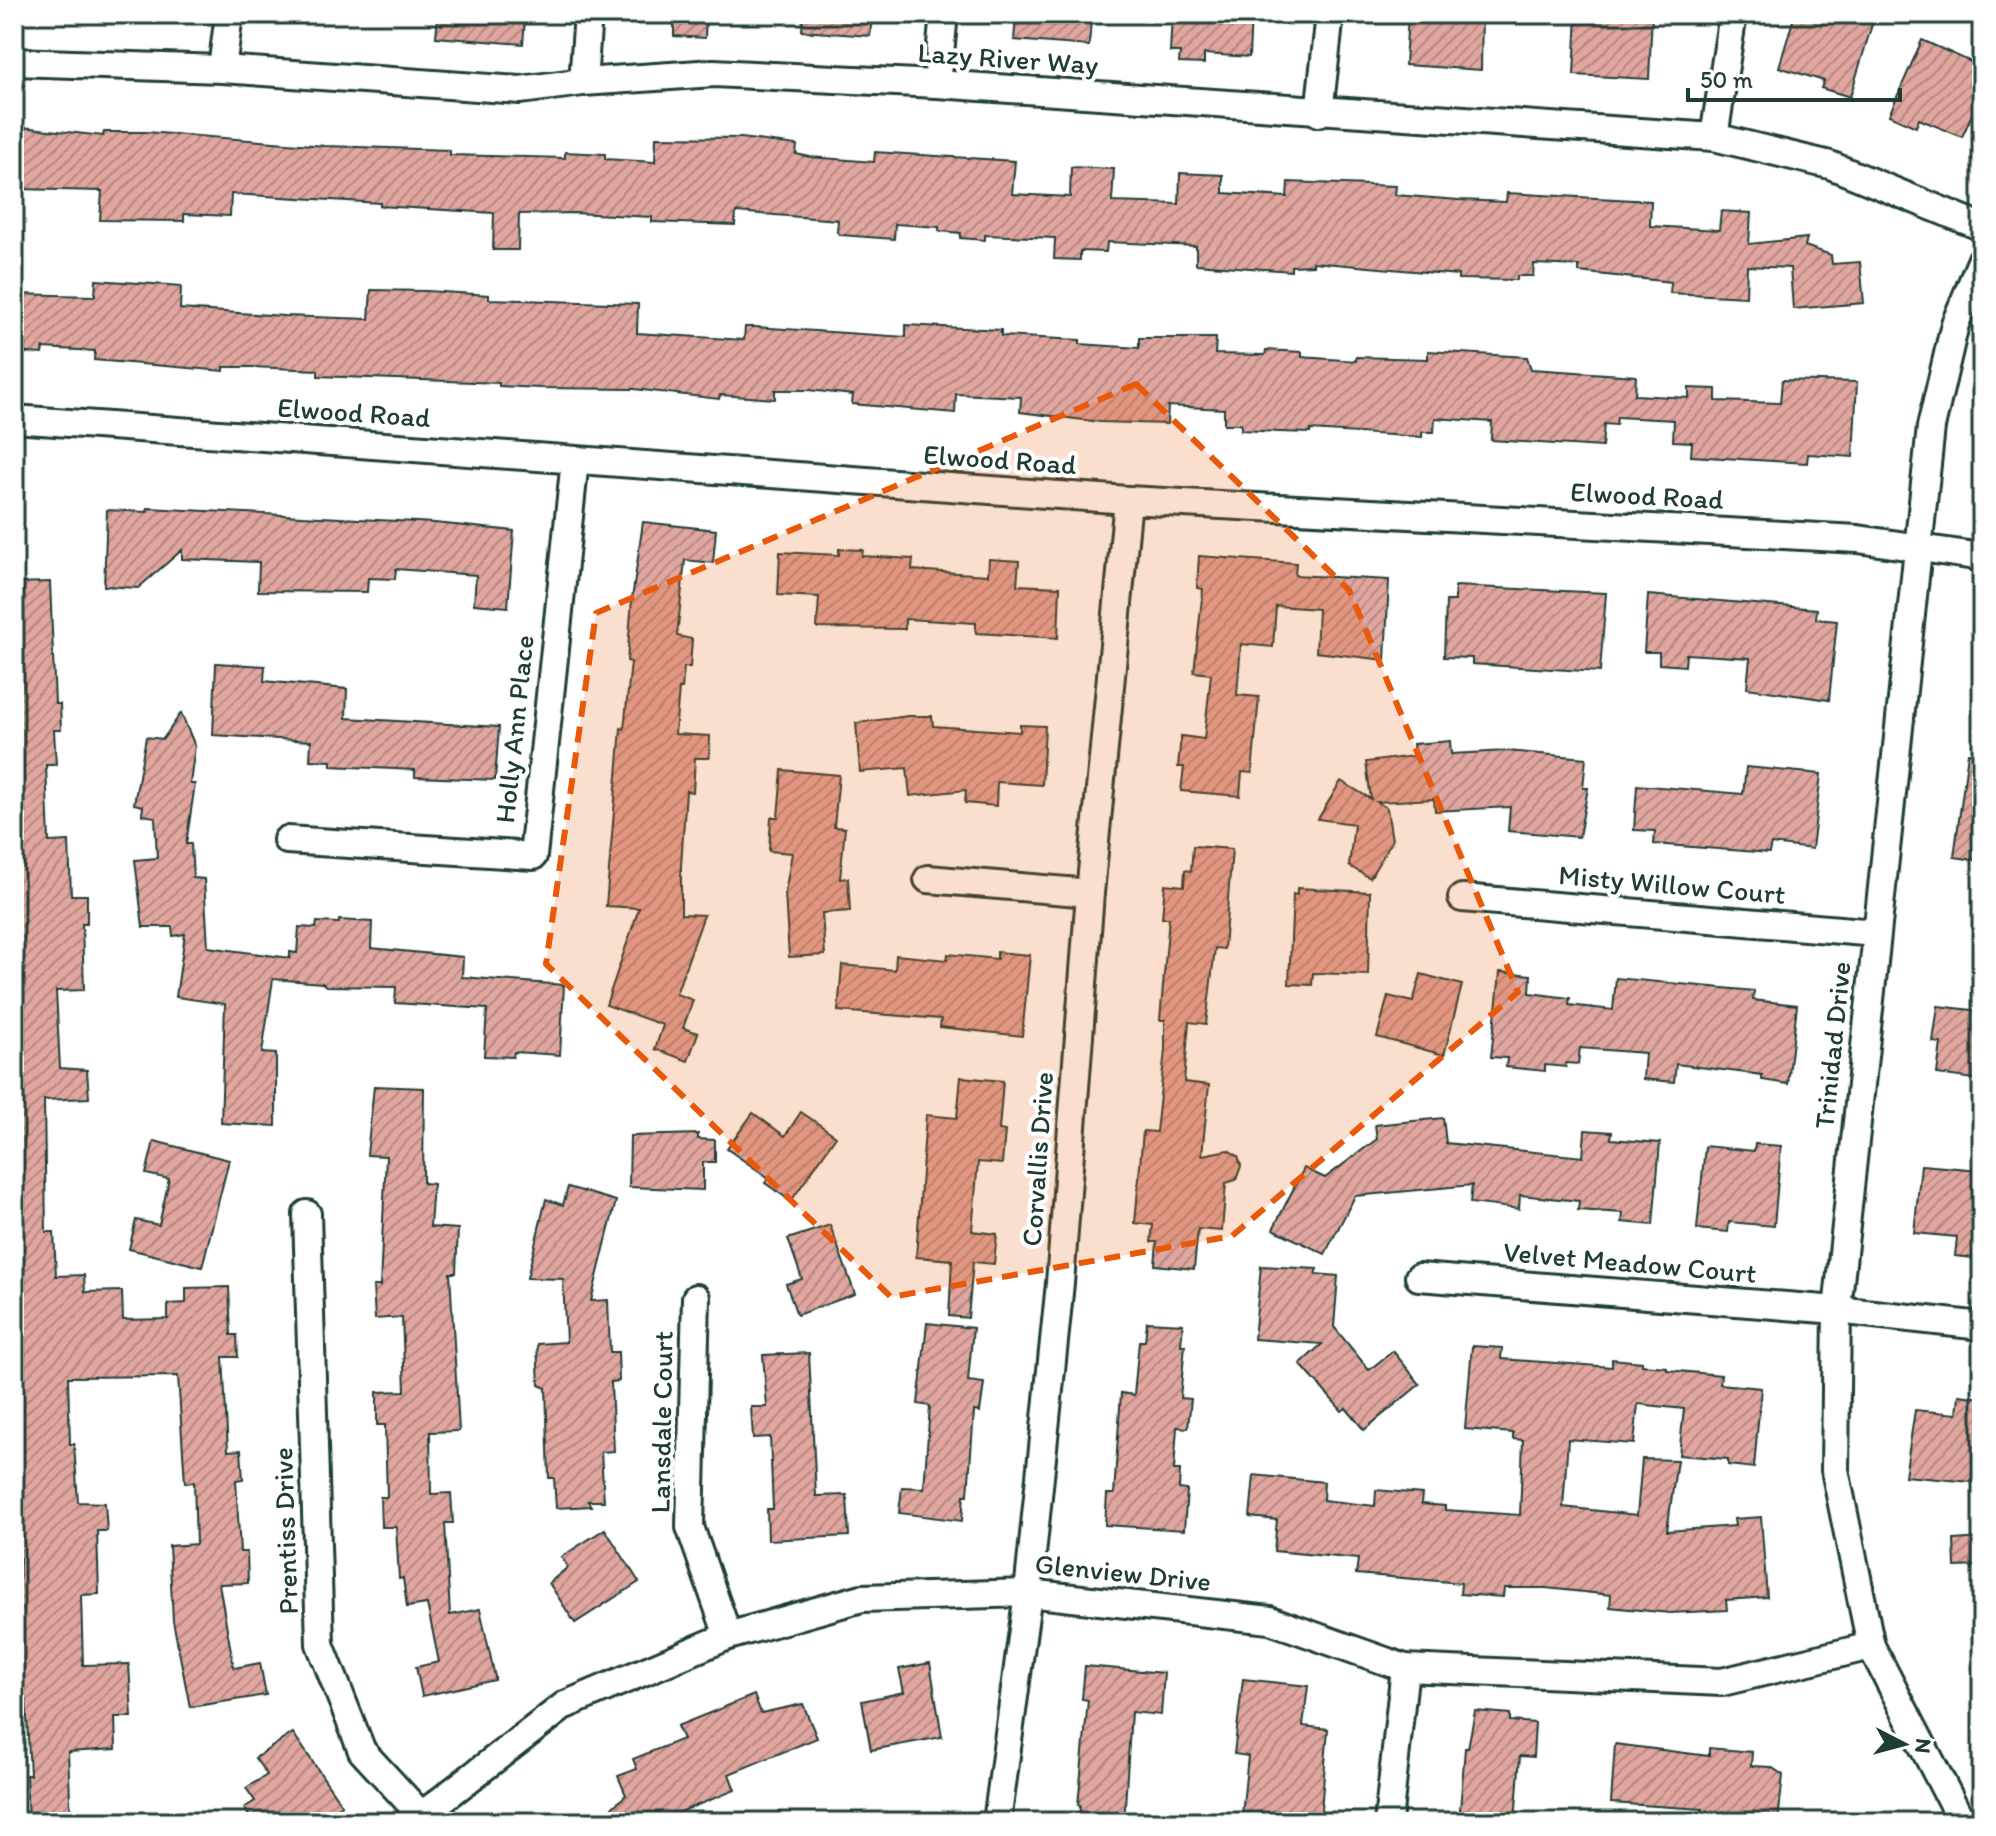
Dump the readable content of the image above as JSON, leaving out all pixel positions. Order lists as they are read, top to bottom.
{
  "streets": {
    "street": [
      "Lazy River Way",
      "Elwood Road",
      "Holly Ann Place",
      "Misty Willow Court",
      "Trinidad Drive",
      "Corvallis Drive",
      "Velvet Meadow Court",
      "Lansdale Court",
      "Prentiss Drive",
      "Glenview Drive"
    ]
  },
  "crossings": [
    ["Elwood Road", "Holly Ann Place"],
    ["Elwood Road", "Trinidad Drive"],
    ["Elwood Road", "Corvallis Drive"],
    ["Misty Willow Court", "Trinidad Drive"],
    ["Trinidad Drive", "Velvet Meadow Court"],
    ["Trinidad Drive", "Glenview Drive"],
    ["Corvallis Drive", "Glenview Drive"],
    ["Lansdale Court", "Glenview Drive"],
    ["Prentiss Drive", "Glenview Drive"]
  ],
  "scale_bar": "50 m",
  "north": "right"
}
